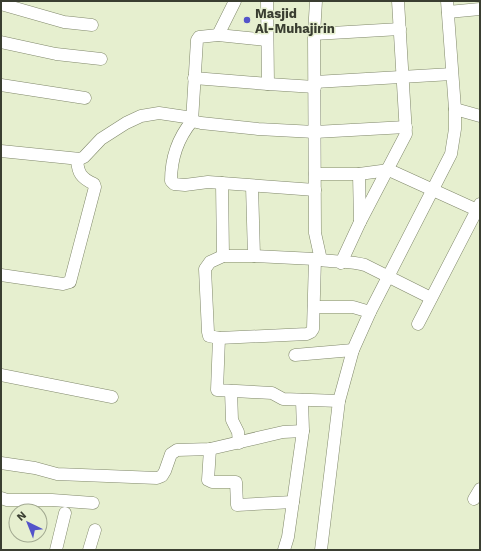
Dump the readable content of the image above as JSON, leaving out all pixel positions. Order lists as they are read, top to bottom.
{
  "places": ["Masjid Al-Muhajirin"],
  "north": "top left"
}
